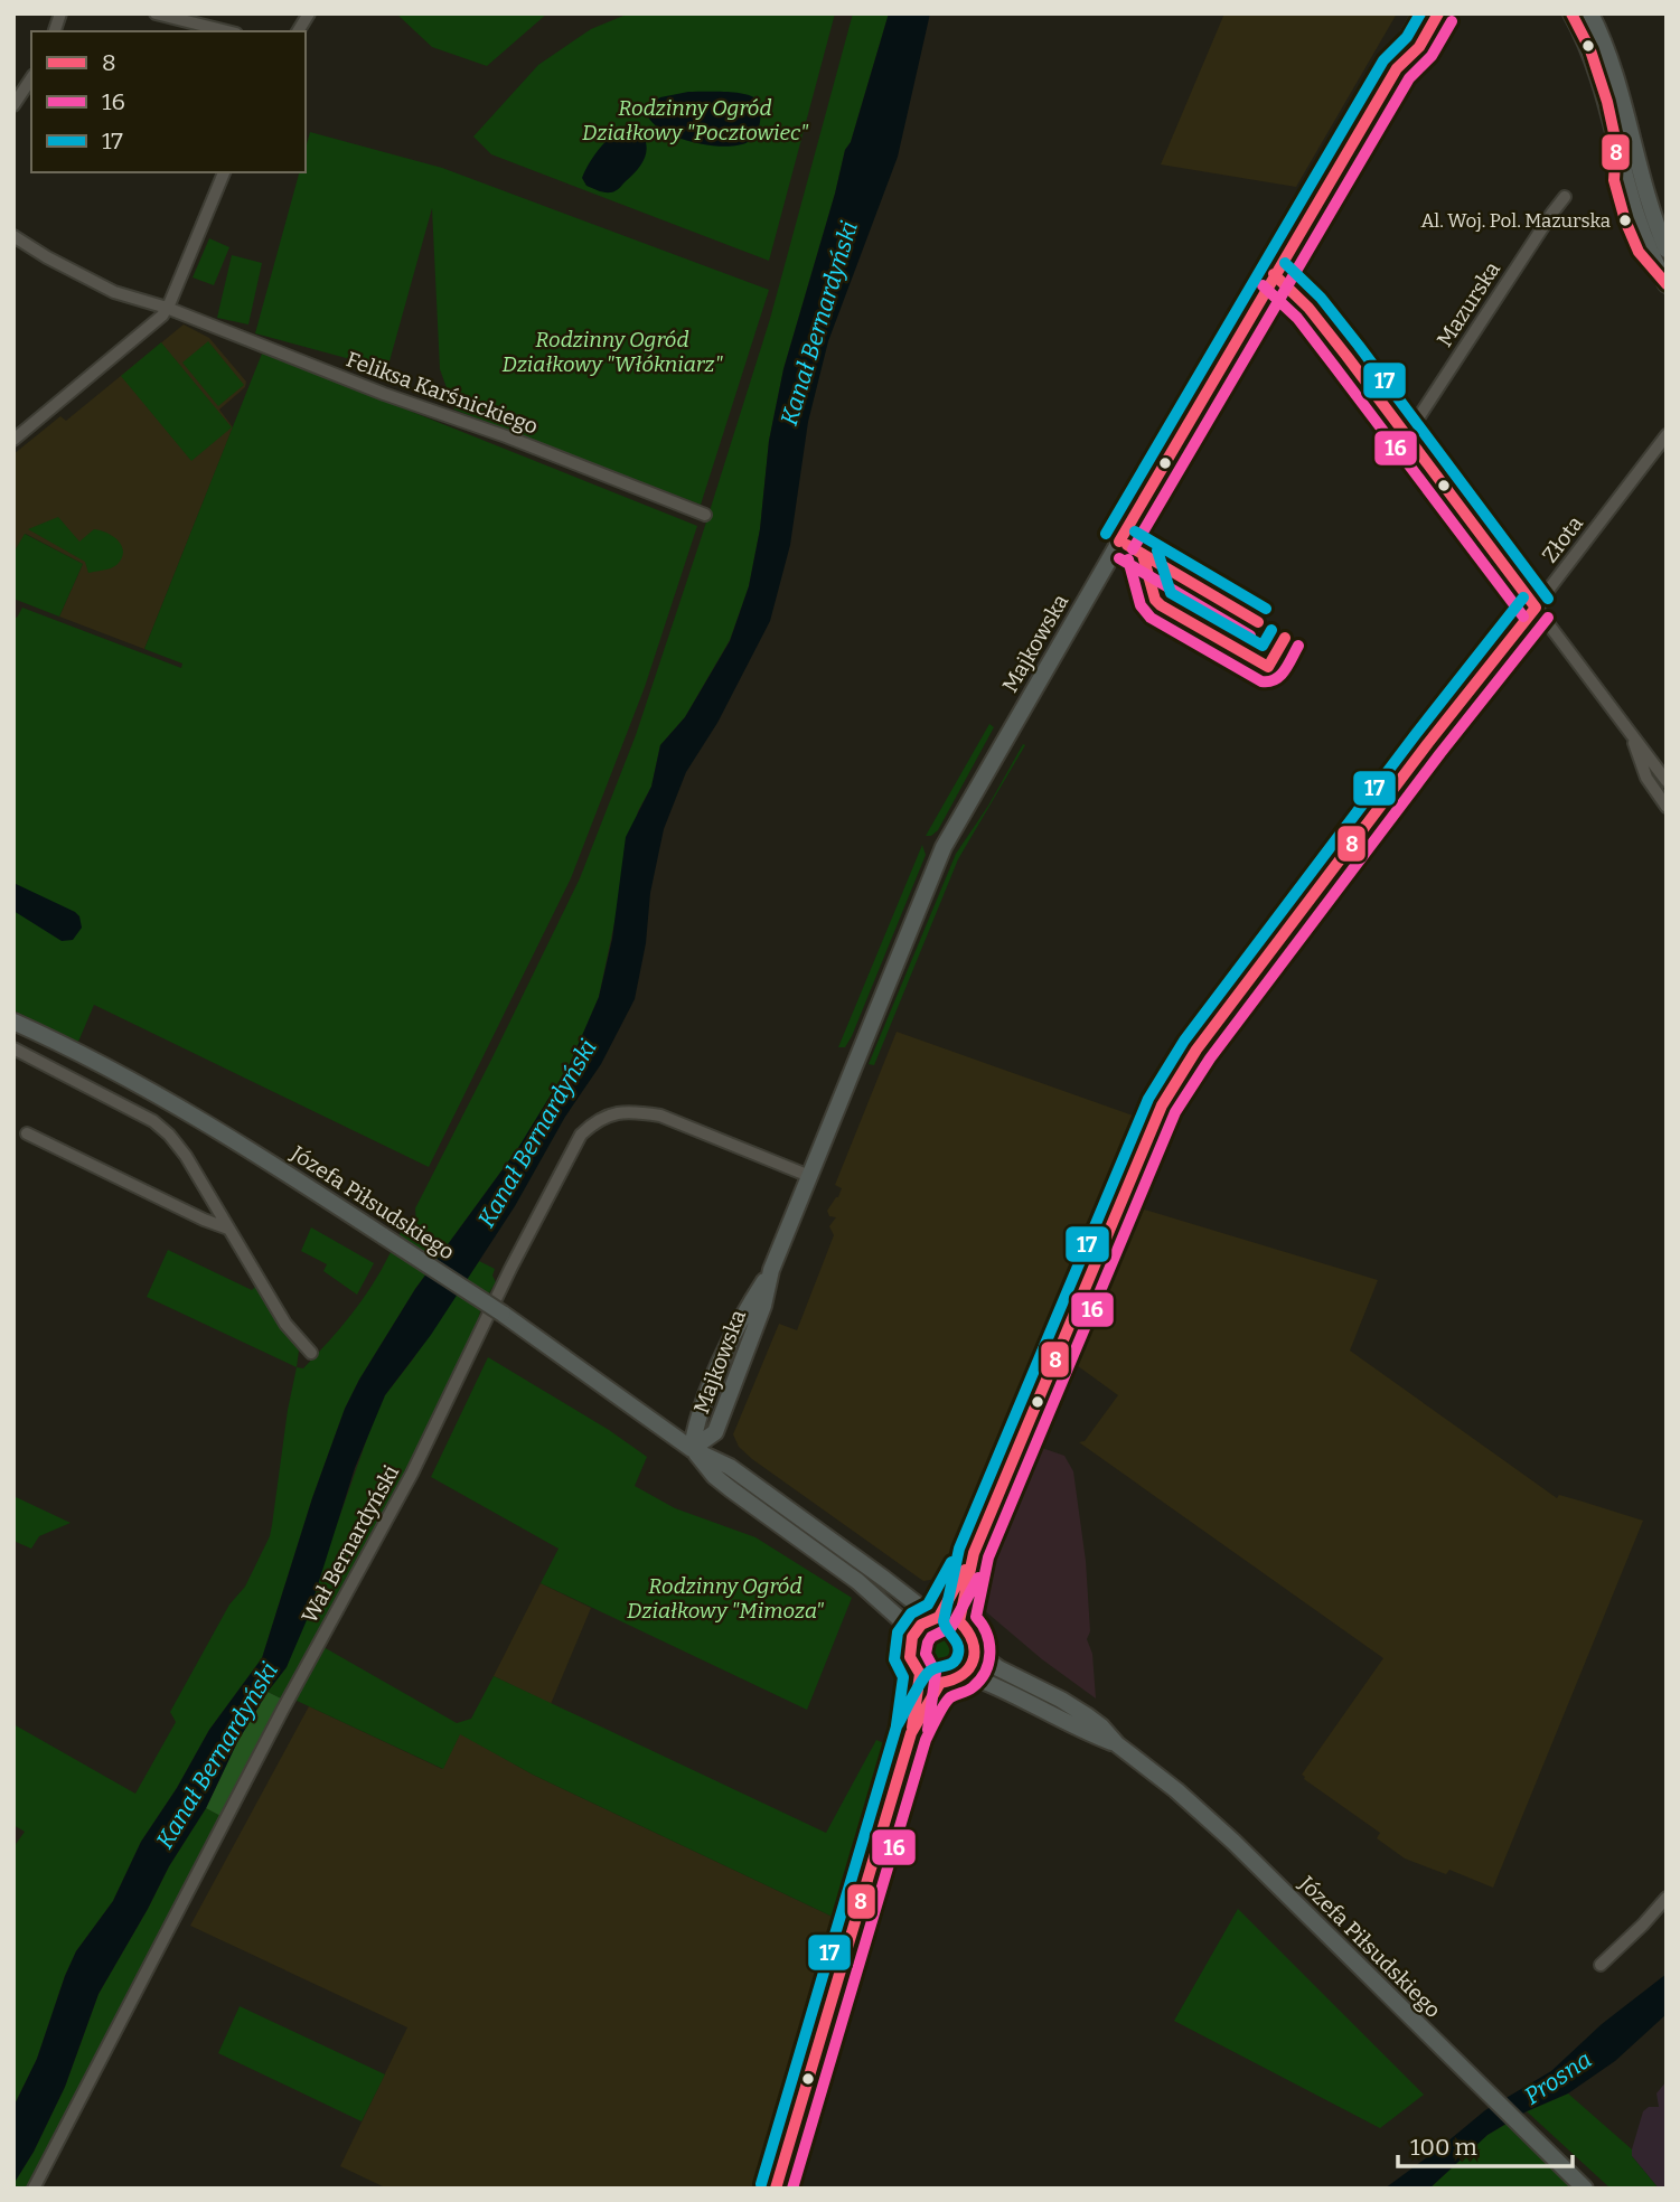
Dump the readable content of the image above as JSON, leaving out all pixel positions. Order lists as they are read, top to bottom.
{
  "streets": {
    "main road": ["Majkowska", "Józefa Piłsudskiego"],
    "street": [
      "Mazurska",
      "Feliksa Karśnickiego",
      "Złota",
      "Wał Bernardyński"
    ]
  },
  "crossings": [
    ["Złota", "Józefa Piłsudskiego"],
    ["Majkowska", "Józefa Piłsudskiego"],
    ["Majkowska", "Wał Bernardyński"]
  ],
  "water": ["Kanał Bernardyński", "Prosna"],
  "parks": ["Rodzinny Ogród Działkowy \"Pocztowiec\"", "Rodzinny Ogród Działkowy \"Włókniarz\"", "Rodzinny Ogród Działkowy \"Mimoza\""],
  "places": ["Al. Woj. Pol. Mazurska"],
  "lines": ["transit line 8", "transit line 17", "transit line 16"],
  "legend": ["8", "16", "17"],
  "scale_bar": "100 m"
}
